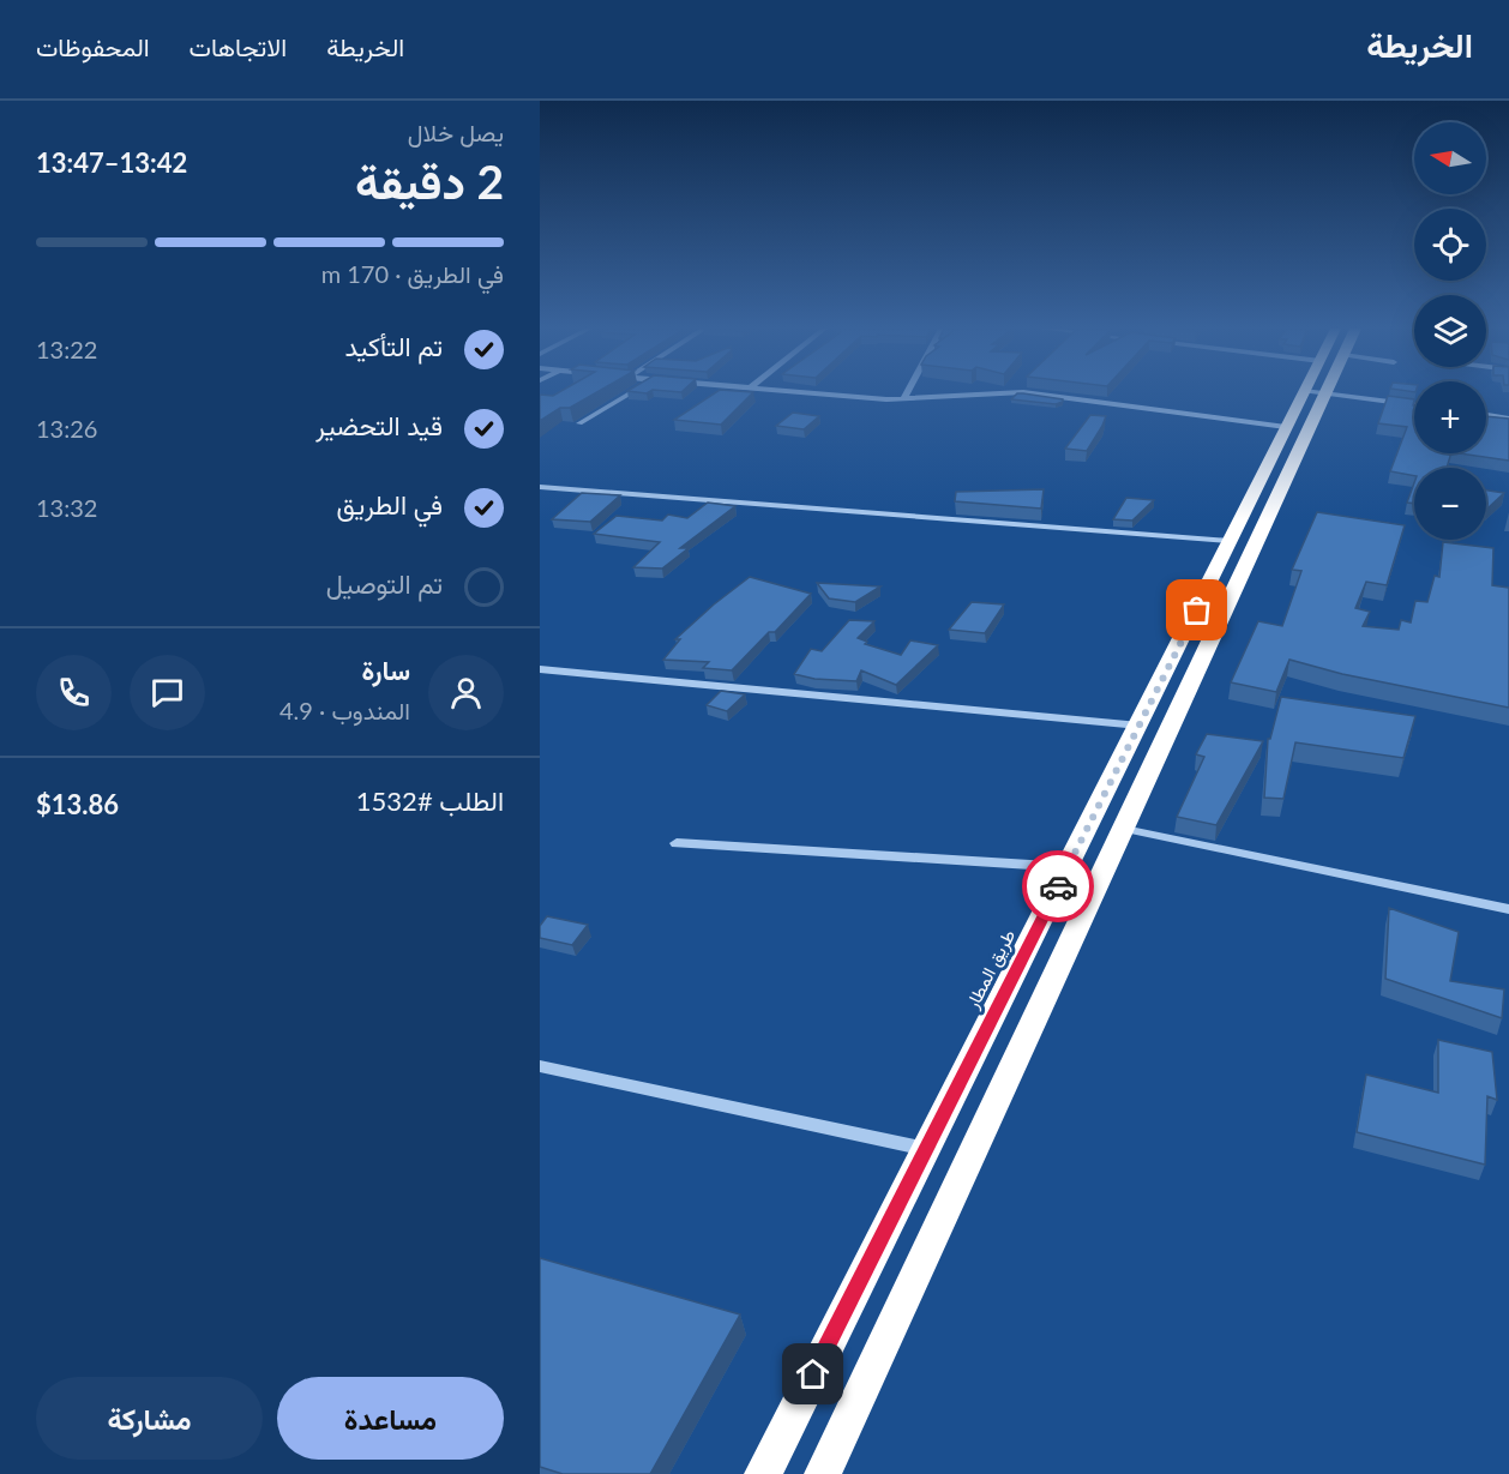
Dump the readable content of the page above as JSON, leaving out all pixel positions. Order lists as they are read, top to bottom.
{
  "streets": {
    "highway": ["طريق المطار"]
  },
  "north": "left",
  "page": {
    "header": "الخريطة",
    "nav": ["الخريطة", "الاتجاهات", "المحفوظات"],
    "heading": ["2 دقيقة", "يصل خلال", "13:42–13:47"],
    "panel": [
      "سارة",
      "المندوب · 4.9",
      "الطلب #1532",
      "$13.86"
    ],
    "map_buttons": ["+", "−"],
    "bar": "في الطريق · 170 m",
    "list": [
      ["تم التأكيد", "13:22"],
      ["قيد التحضير", "13:26"],
      ["في الطريق", "13:32"],
      "تم التوصيل"
    ],
    "buttons": ["مساعدة", "مشاركة"]
  }
}
